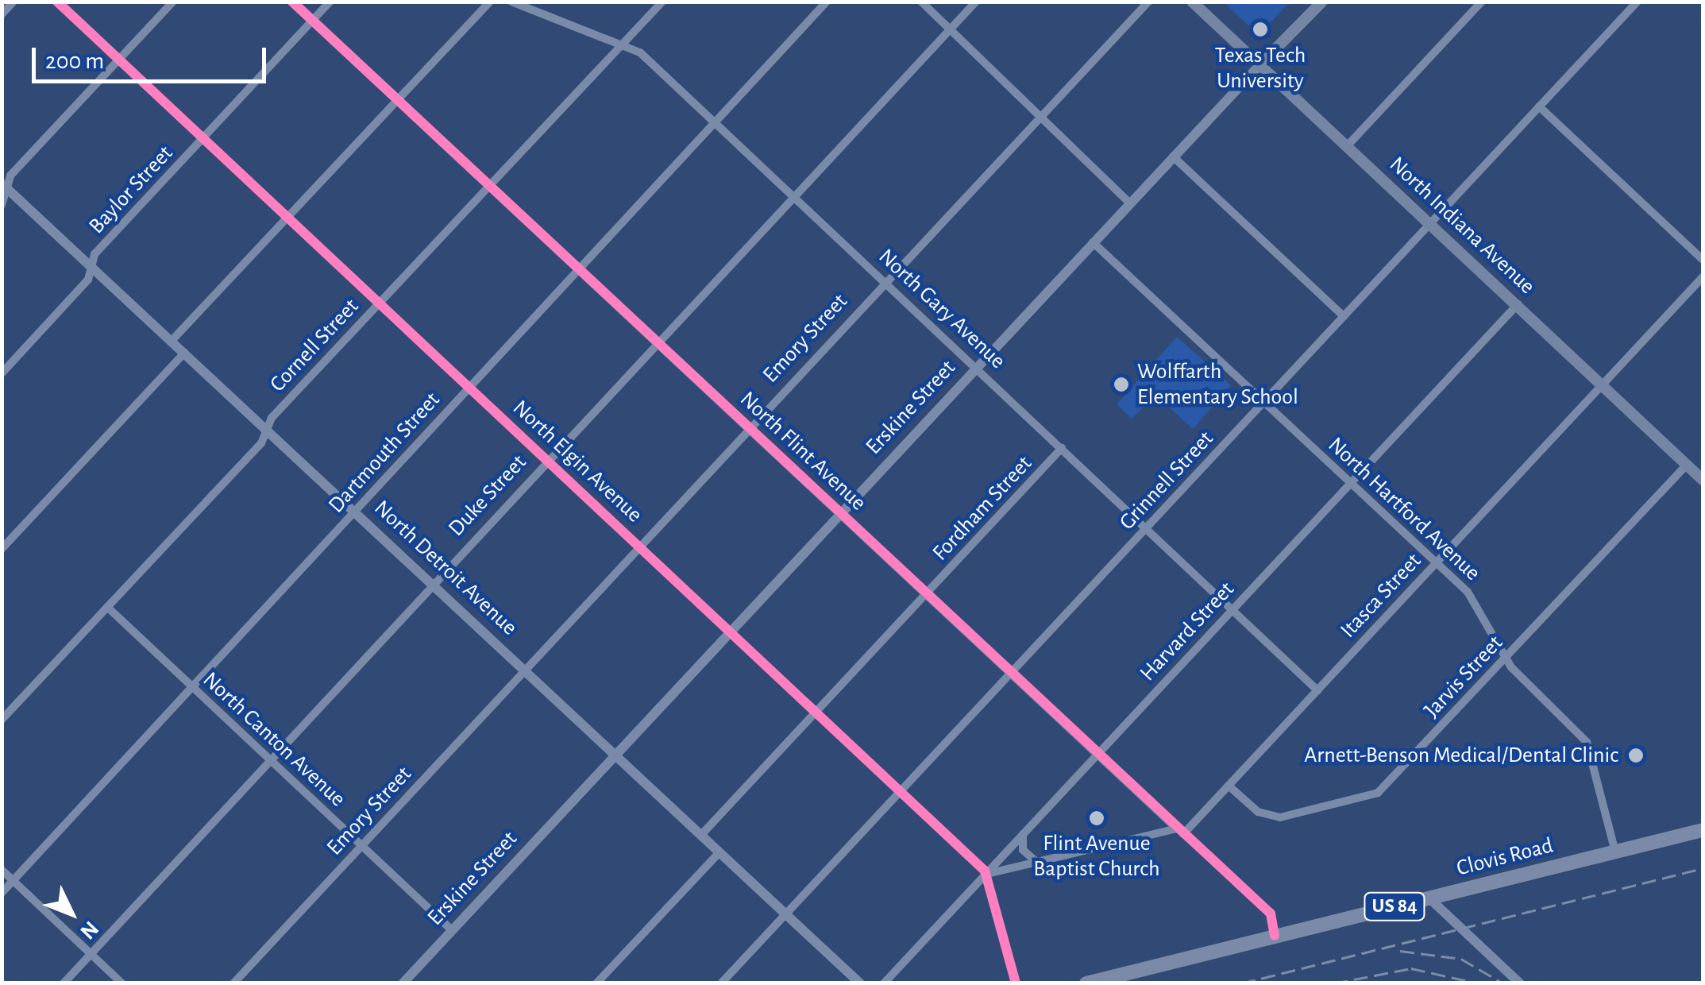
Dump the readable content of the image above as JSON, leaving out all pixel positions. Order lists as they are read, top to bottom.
{
  "streets": {
    "highway": ["Clovis Road", "US 84"],
    "main road": ["North Indiana Avenue", "Erskine Street"],
    "street": [
      "Baylor Street",
      "North Gary Avenue",
      "Emory Street",
      "Cornell Street",
      "North Flint Avenue",
      "Dartmouth Street",
      "North Elgin Avenue",
      "Grinnell Street",
      "Duke Street",
      "Fordham Street",
      "North Hartford Avenue",
      "North Detroit Avenue",
      "Itasca Street",
      "Harvard Street",
      "Jarvis Street",
      "North Canton Avenue"
    ]
  },
  "crossings": [
    ["Baylor Street", "North Flint Avenue"],
    ["Baylor Street", "North Elgin Avenue"],
    ["Baylor Street", "North Detroit Avenue"],
    ["North Indiana Avenue", "Erskine Street"],
    ["North Indiana Avenue", "Grinnell Street"],
    ["North Indiana Avenue", "Itasca Street"],
    ["North Indiana Avenue", "Harvard Street"],
    ["North Indiana Avenue", "Jarvis Street"],
    ["North Gary Avenue", "Emory Street"],
    ["North Gary Avenue", "Cornell Street"],
    ["North Gary Avenue", "Erskine Street"],
    ["North Gary Avenue", "Dartmouth Street"],
    ["North Gary Avenue", "Grinnell Street"],
    ["North Gary Avenue", "Duke Street"],
    ["North Gary Avenue", "Fordham Street"],
    ["North Gary Avenue", "Itasca Street"],
    ["North Gary Avenue", "Harvard Street"],
    ["Emory Street", "North Flint Avenue"],
    ["Emory Street", "North Elgin Avenue"],
    ["Emory Street", "North Detroit Avenue"],
    ["Emory Street", "North Canton Avenue"],
    ["Cornell Street", "North Flint Avenue"],
    ["Cornell Street", "North Elgin Avenue"],
    ["Cornell Street", "North Detroit Avenue"],
    ["Cornell Street", "North Canton Avenue"],
    ["Erskine Street", "North Flint Avenue"],
    ["Erskine Street", "North Elgin Avenue"],
    ["Erskine Street", "North Hartford Avenue"],
    ["Erskine Street", "North Detroit Avenue"],
    ["Erskine Street", "North Canton Avenue"],
    ["North Flint Avenue", "Dartmouth Street"],
    ["North Flint Avenue", "Grinnell Street"],
    ["North Flint Avenue", "Duke Street"],
    ["North Flint Avenue", "Fordham Street"],
    ["North Flint Avenue", "Itasca Street"],
    ["North Flint Avenue", "Harvard Street"],
    ["North Flint Avenue", "Clovis Road"],
    ["Dartmouth Street", "North Elgin Avenue"],
    ["Dartmouth Street", "North Detroit Avenue"],
    ["Dartmouth Street", "North Canton Avenue"],
    ["North Elgin Avenue", "Grinnell Street"],
    ["North Elgin Avenue", "Duke Street"],
    ["North Elgin Avenue", "Fordham Street"],
    ["North Elgin Avenue", "Harvard Street"],
    ["Grinnell Street", "North Hartford Avenue"],
    ["Grinnell Street", "North Detroit Avenue"],
    ["Duke Street", "North Detroit Avenue"],
    ["Duke Street", "North Canton Avenue"],
    ["Fordham Street", "North Detroit Avenue"],
    ["North Hartford Avenue", "Itasca Street"],
    ["North Hartford Avenue", "Harvard Street"],
    ["North Hartford Avenue", "Jarvis Street"],
    ["North Hartford Avenue", "Clovis Road"],
    ["Itasca Street", "Jarvis Street"]
  ],
  "places": [
    "Texas Tech University",
    "Wolffarth Elementary School",
    "Arnett-Benson Medical/Dental Clinic",
    "Flint Avenue Baptist Church"
  ],
  "scale_bar": "200 m",
  "north": "bottom right"
}
